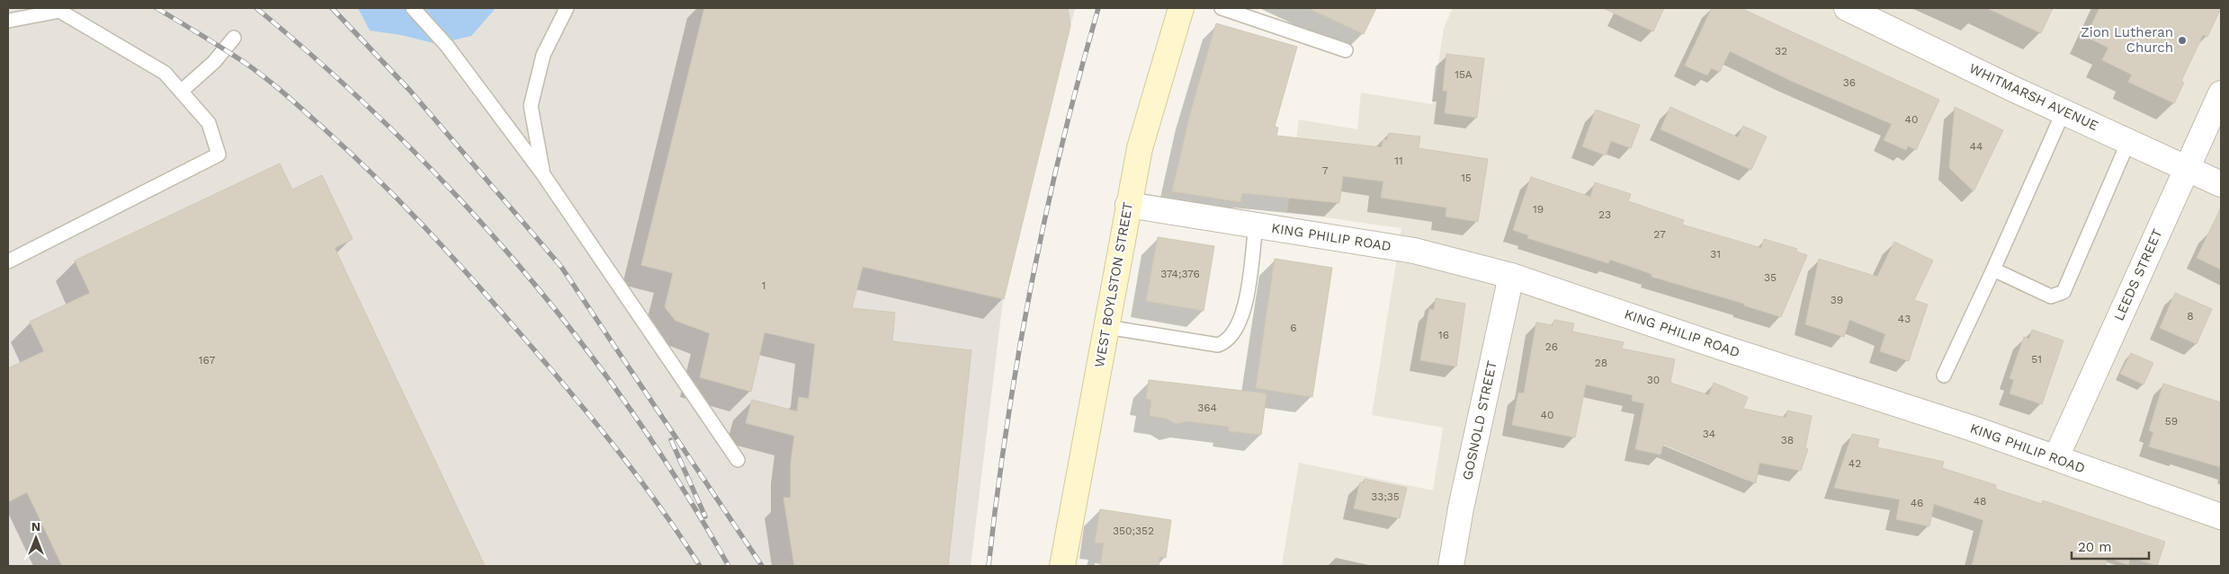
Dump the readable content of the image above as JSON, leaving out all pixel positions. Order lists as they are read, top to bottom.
{
  "streets": {
    "main road": ["WEST BOYLSTON STREET"],
    "street": [
      "WHITMARSH AVENUE",
      "KING PHILIP ROAD",
      "LEEDS STREET",
      "GOSNOLD STREET"
    ]
  },
  "crossings": [
    ["WHITMARSH AVENUE", "LEEDS STREET"],
    ["KING PHILIP ROAD", "LEEDS STREET"],
    ["KING PHILIP ROAD", "WEST BOYLSTON STREET"],
    ["KING PHILIP ROAD", "GOSNOLD STREET"]
  ],
  "places": ["Zion Lutheran Church"],
  "house_numbers": [
    "32",
    "15A",
    "36",
    "40",
    "44",
    "11",
    "7",
    "15",
    "19",
    "23",
    "27",
    "31",
    "374;376",
    "35",
    "1",
    "39",
    "8",
    "43",
    "6",
    "16",
    "26",
    "51",
    "167",
    "28",
    "30",
    "364",
    "40",
    "59",
    "34",
    "38",
    "42",
    "33;35",
    "48",
    "46",
    "350;352"
  ],
  "scale_bar": "20 m",
  "north": "top"
}
